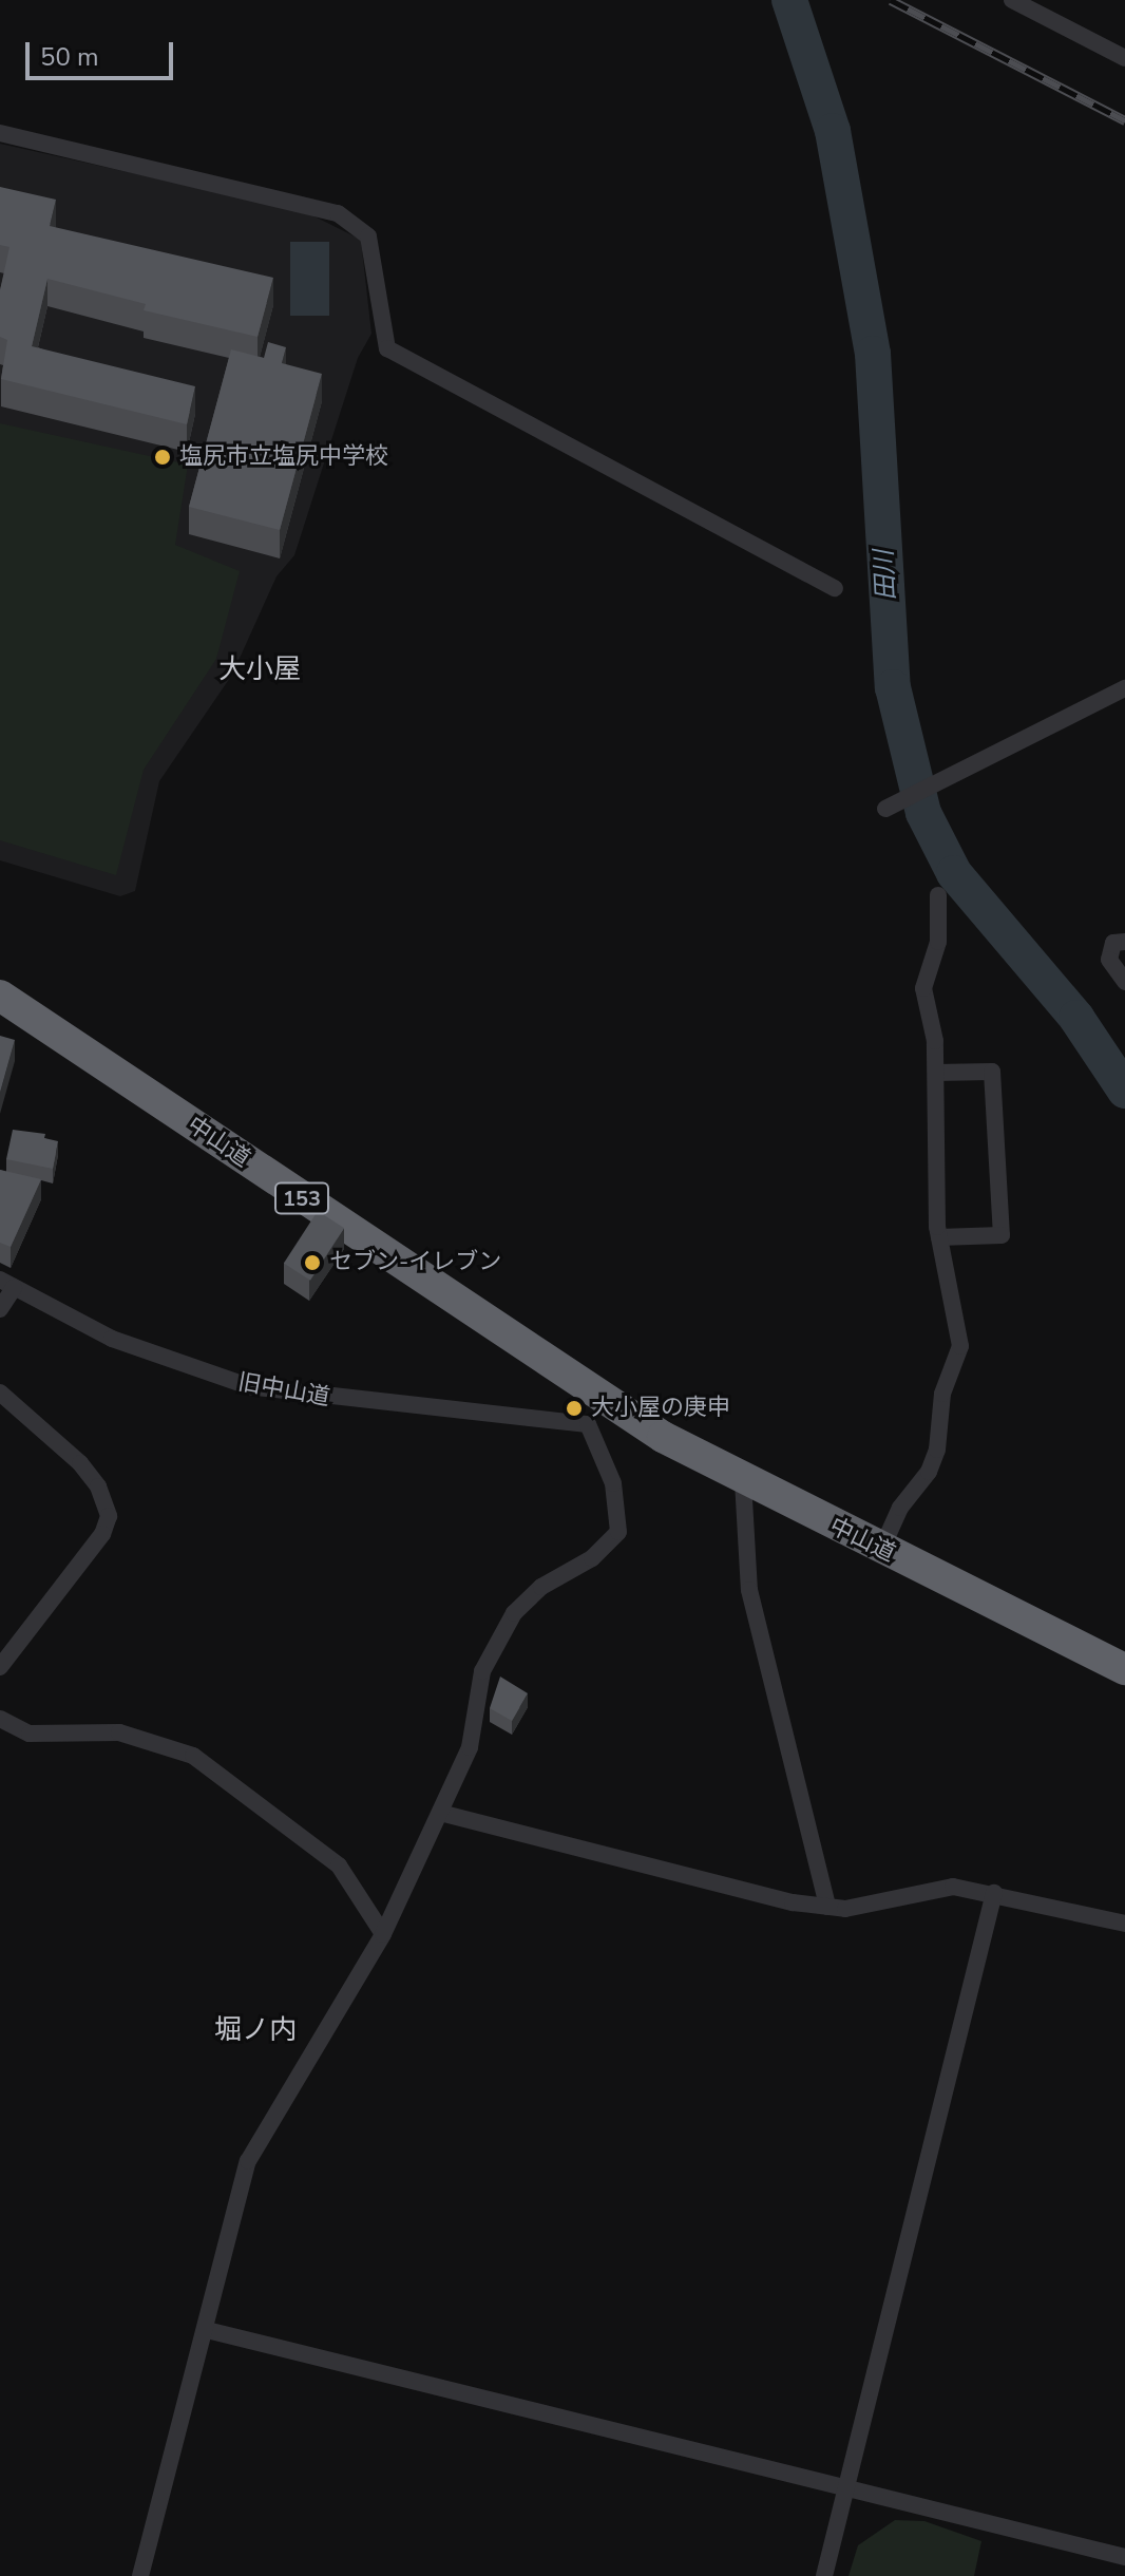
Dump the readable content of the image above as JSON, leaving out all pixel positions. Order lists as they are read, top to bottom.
{
  "streets": {
    "highway": ["中山道", "153"],
    "street": ["旧中山道"]
  },
  "crossings": [
    ["中山道", "旧中山道"]
  ],
  "districts": ["大小屋", "堀ノ内"],
  "water": ["田川"],
  "places": ["塩尻市立塩尻中学校", "セブン-イレブン", "大小屋の庚申"],
  "scale_bar": "50 m"
}
